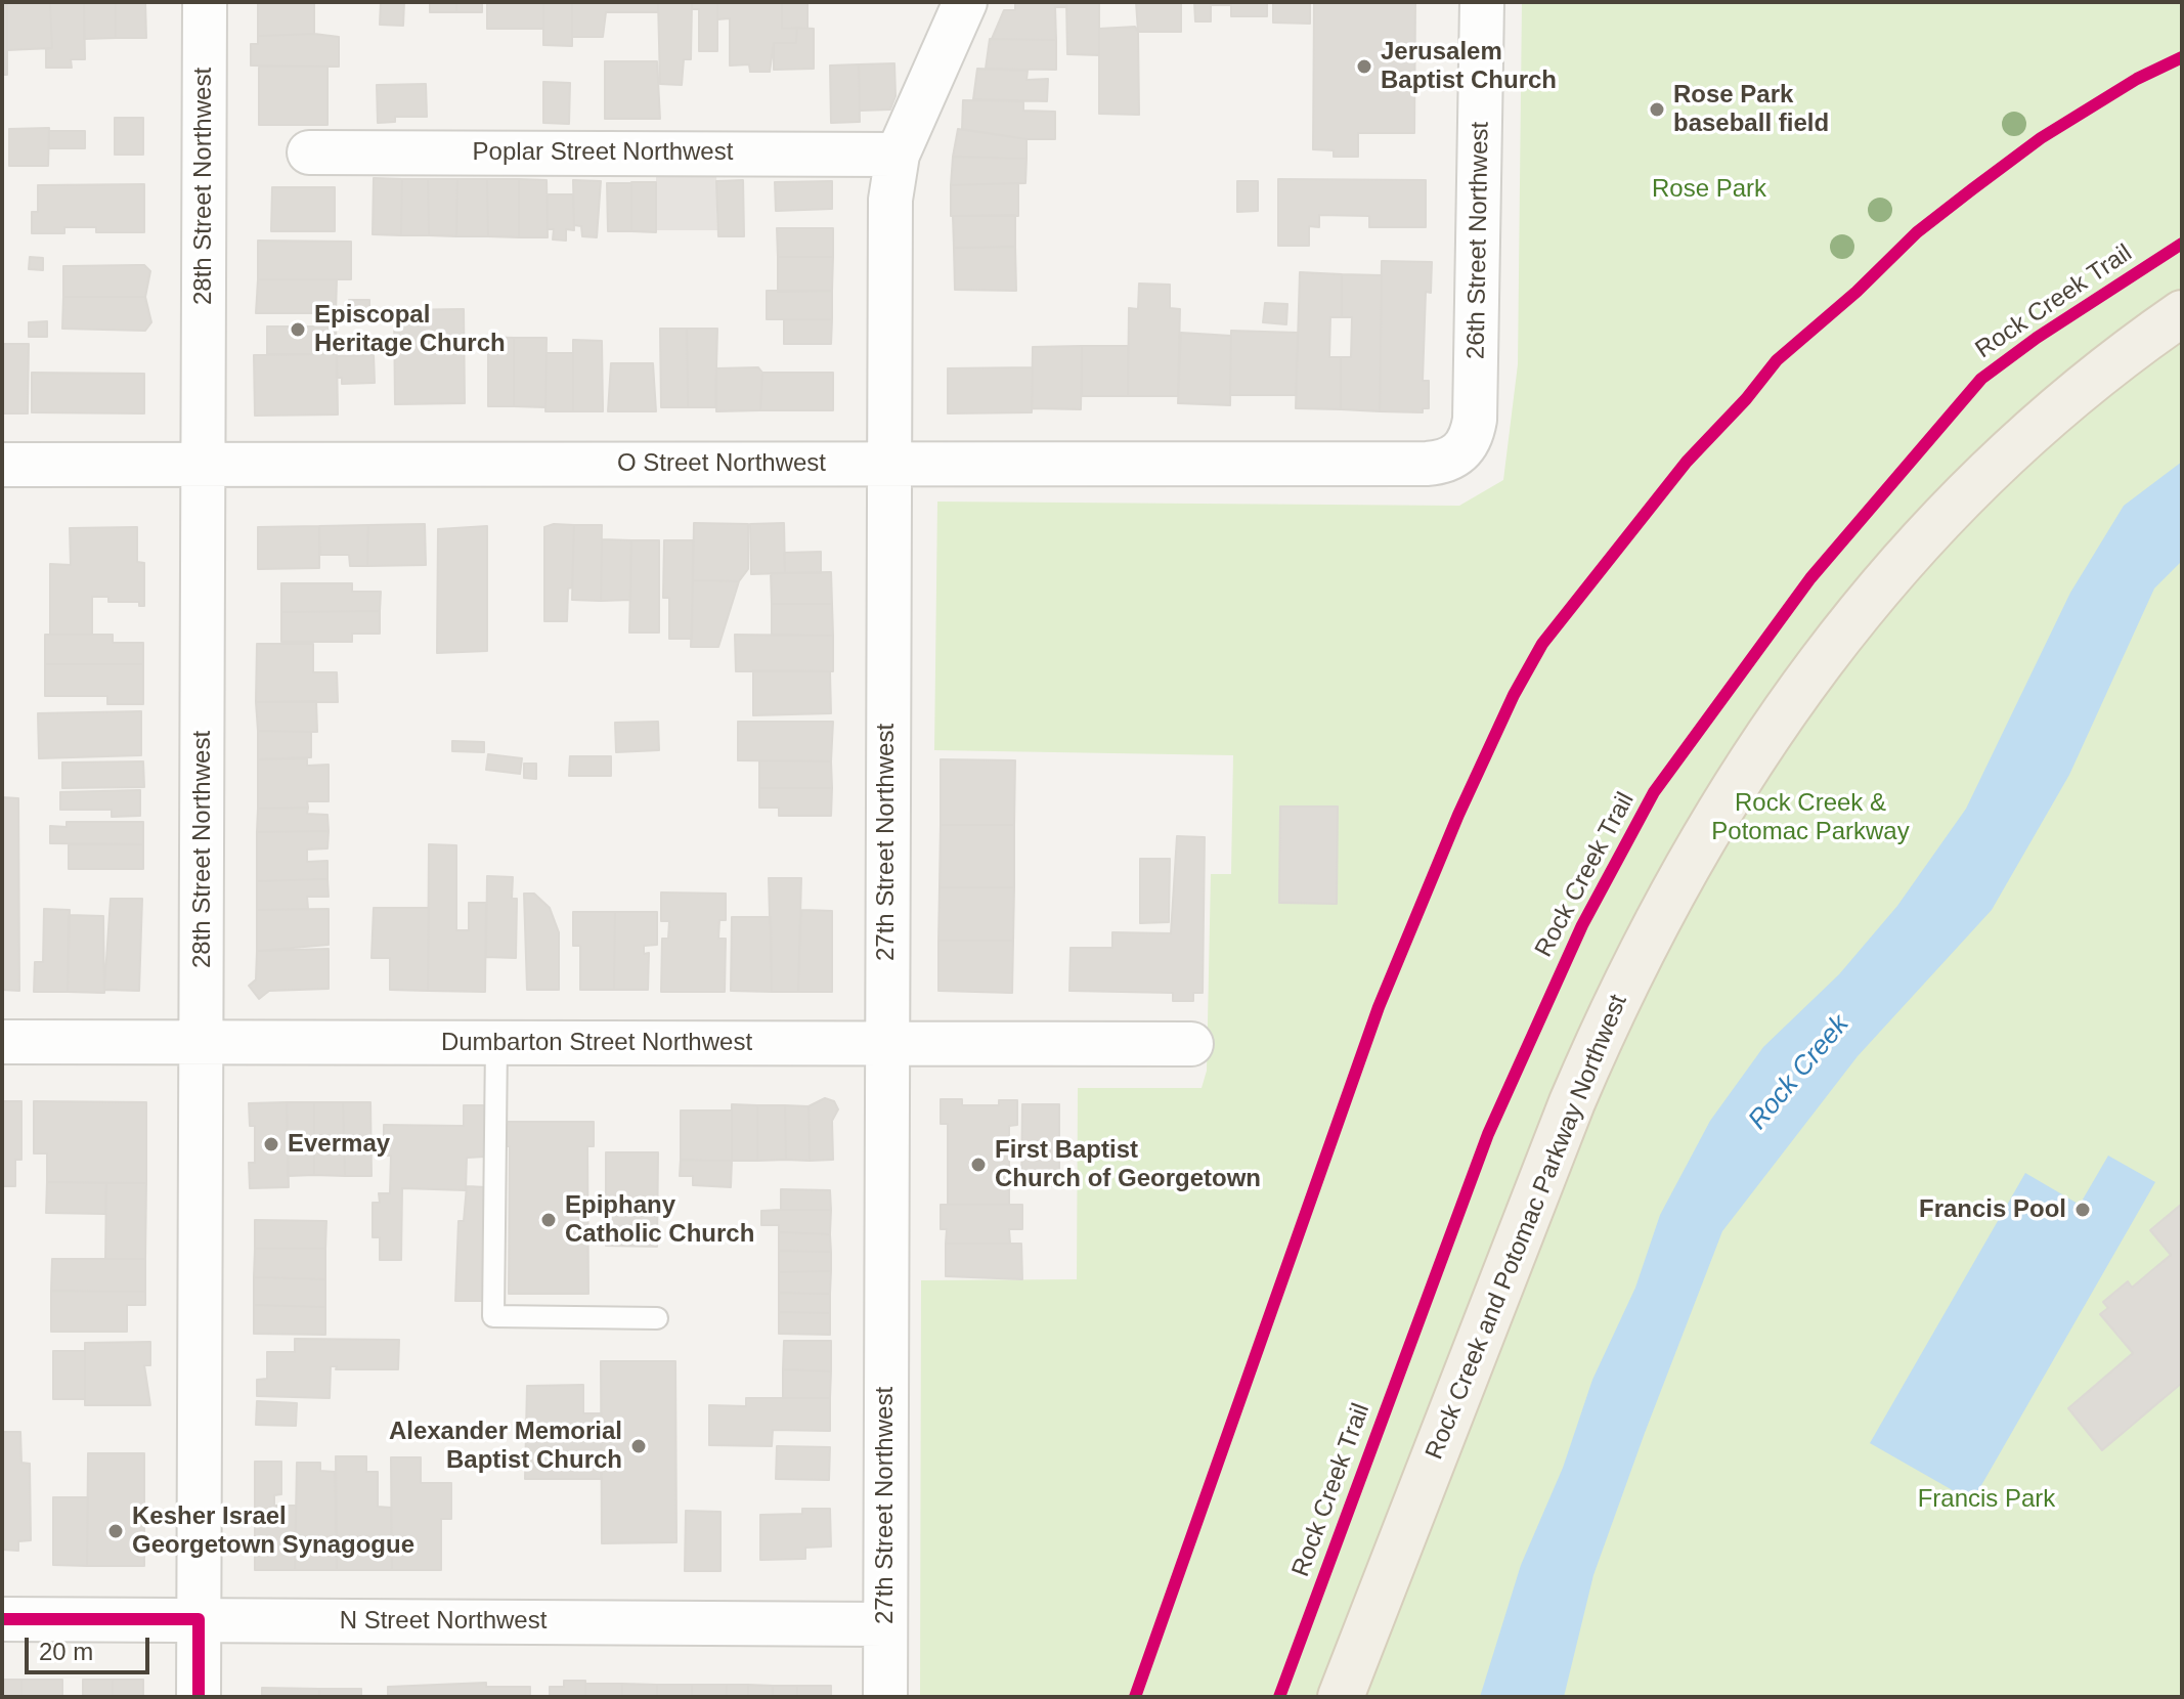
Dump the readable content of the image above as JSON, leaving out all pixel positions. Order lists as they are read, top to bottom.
{
  "streets": {
    "main road": ["Rock Creek and Potomac Parkway Northwest"],
    "street": [
      "Poplar Street Northwest",
      "28th Street Northwest",
      "26th Street Northwest",
      "O Street Northwest",
      "27th Street Northwest",
      "Dumbarton Street Northwest",
      "N Street Northwest"
    ],
    "cycle path": ["Rock Creek Trail"]
  },
  "crossings": [
    ["Poplar Street Northwest", "27th Street Northwest"],
    ["28th Street Northwest", "O Street Northwest"],
    ["28th Street Northwest", "Dumbarton Street Northwest"],
    ["28th Street Northwest", "N Street Northwest"],
    ["26th Street Northwest", "O Street Northwest"],
    ["O Street Northwest", "27th Street Northwest"],
    ["27th Street Northwest", "Dumbarton Street Northwest"],
    ["27th Street Northwest", "N Street Northwest"]
  ],
  "water": ["Rock Creek"],
  "parks": ["Rose Park", "Rock Creek & Potomac Parkway", "Francis Park"],
  "places": [
    "Jerusalem Baptist Church",
    "Rose Park baseball field",
    "Episcopal Heritage Church",
    "Evermay",
    "First Baptist Church of Georgetown",
    "Francis Pool",
    "Epiphany Catholic Church",
    "Alexander Memorial Baptist Church",
    "Kesher Israel Georgetown Synagogue"
  ],
  "scale_bar": "20 m"
}
